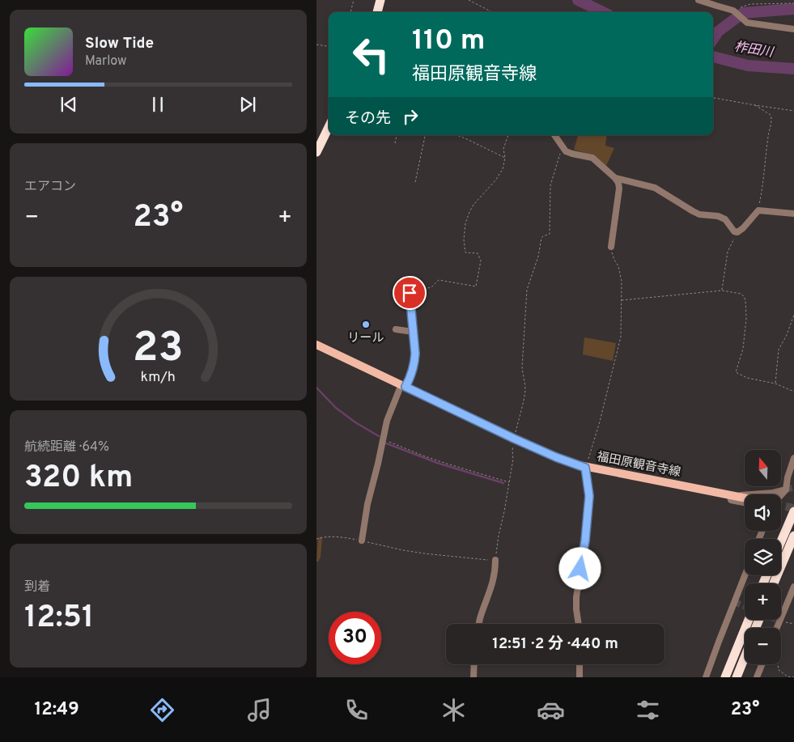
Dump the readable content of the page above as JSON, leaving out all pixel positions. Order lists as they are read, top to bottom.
{
  "streets": {
    "main road": ["福田原観音寺線"]
  },
  "water": ["柞田川"],
  "places": ["リール"],
  "north": "top",
  "page": {
    "turn": ["110 m", "福田原観音寺線"],
    "song": ["Slow Tide", "Marlow"],
    "then": "その先",
    "tile": [
      "エアコン",
      ["航続距離 · 64%", "320 km"],
      ["到着", "12:51"]
    ],
    "heat": ["−", "23°", "+"],
    "map_buttons": ["+", "−"],
    "limit": "30",
    "trip": "12:51 · 2 分 · 440 m",
    "tabs": ["12:49", "23°"],
    "gauge": ["23", "km/h"]
  }
}
